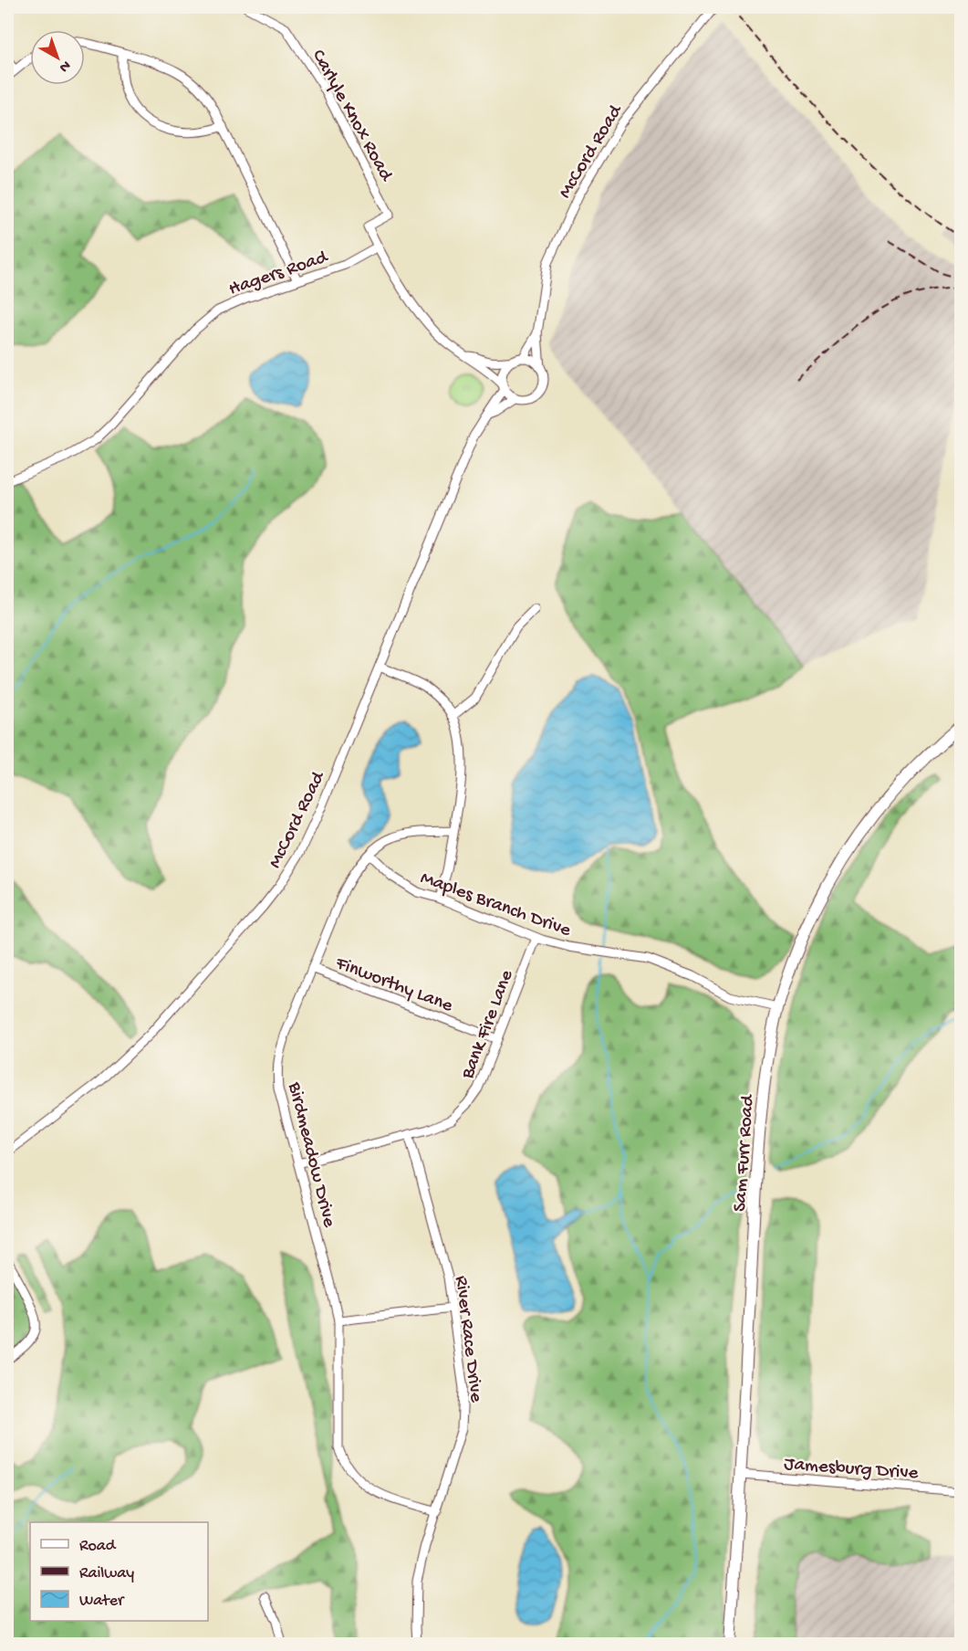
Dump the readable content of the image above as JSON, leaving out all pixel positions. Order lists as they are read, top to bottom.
{
  "streets": {
    "main road": ["Sam Furr Road"],
    "street": [
      "Carlyle Knox Road",
      "McCord Road",
      "Hagers Road",
      "Maples Branch Drive",
      "Finworthy Lane",
      "Bank Fire Lane",
      "Birdmeadow Drive",
      "River Race Drive",
      "Jamesburg Drive"
    ]
  },
  "crossings": [
    ["Carlyle Knox Road", "Hagers Road"],
    ["Maples Branch Drive", "Bank Fire Lane"],
    ["Maples Branch Drive", "Sam Furr Road"],
    ["Maples Branch Drive", "Birdmeadow Drive"],
    ["Finworthy Lane", "Bank Fire Lane"],
    ["Finworthy Lane", "Birdmeadow Drive"],
    ["Bank Fire Lane", "Birdmeadow Drive"],
    ["Bank Fire Lane", "River Race Drive"],
    ["Sam Furr Road", "Jamesburg Drive"],
    ["Birdmeadow Drive", "River Race Drive"]
  ],
  "legend": ["Road", "Railway", "Water"],
  "north": "bottom right"
}
